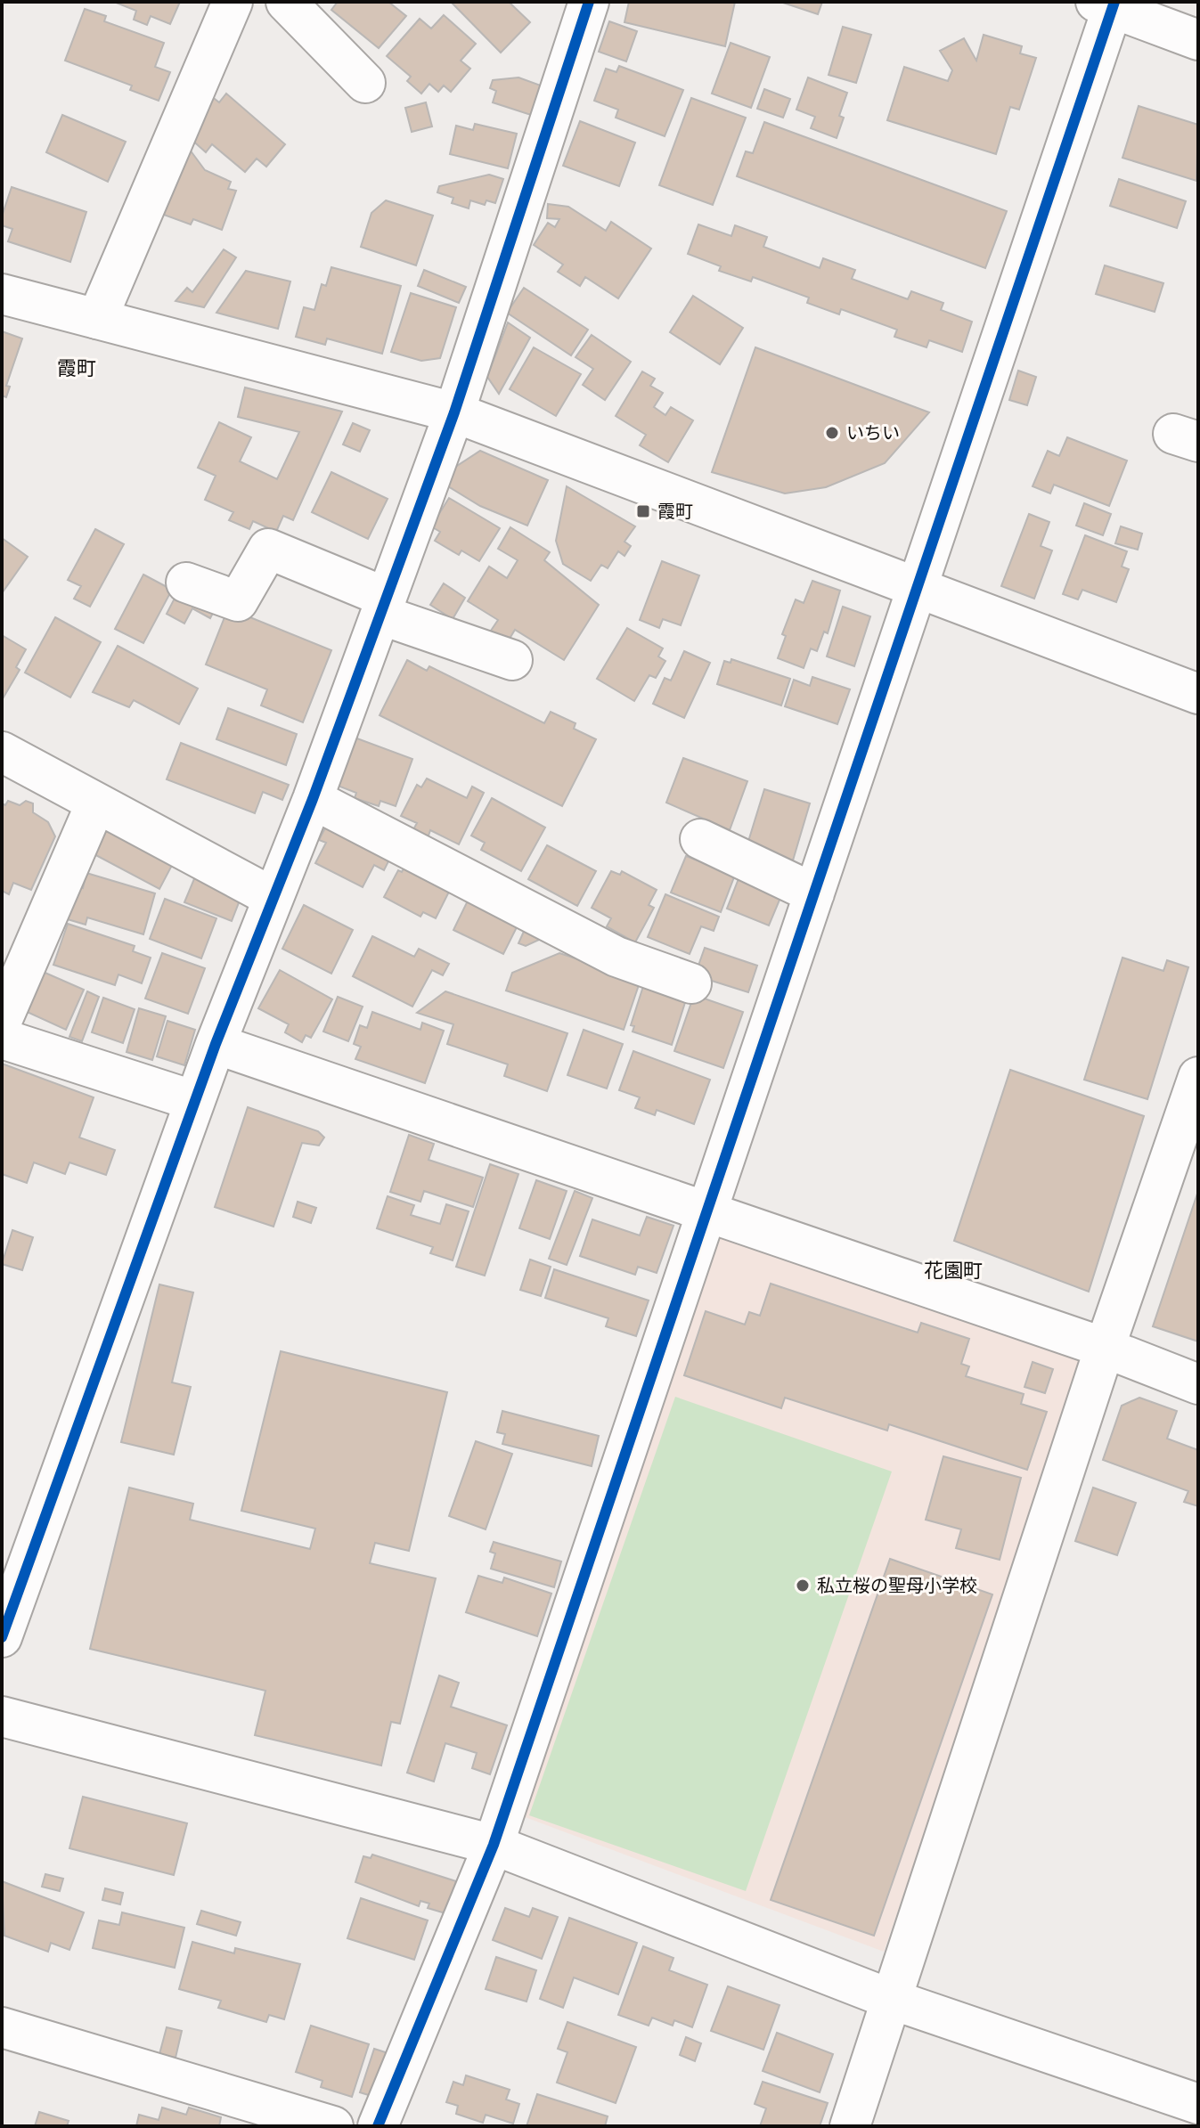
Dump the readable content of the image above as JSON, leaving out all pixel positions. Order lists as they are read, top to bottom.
{
  "districts": ["霞町", "花園町"],
  "places": {
    "other": ["いちい", "私立桜の聖母小学校"],
    "transit": ["霞町"]
  }
}
